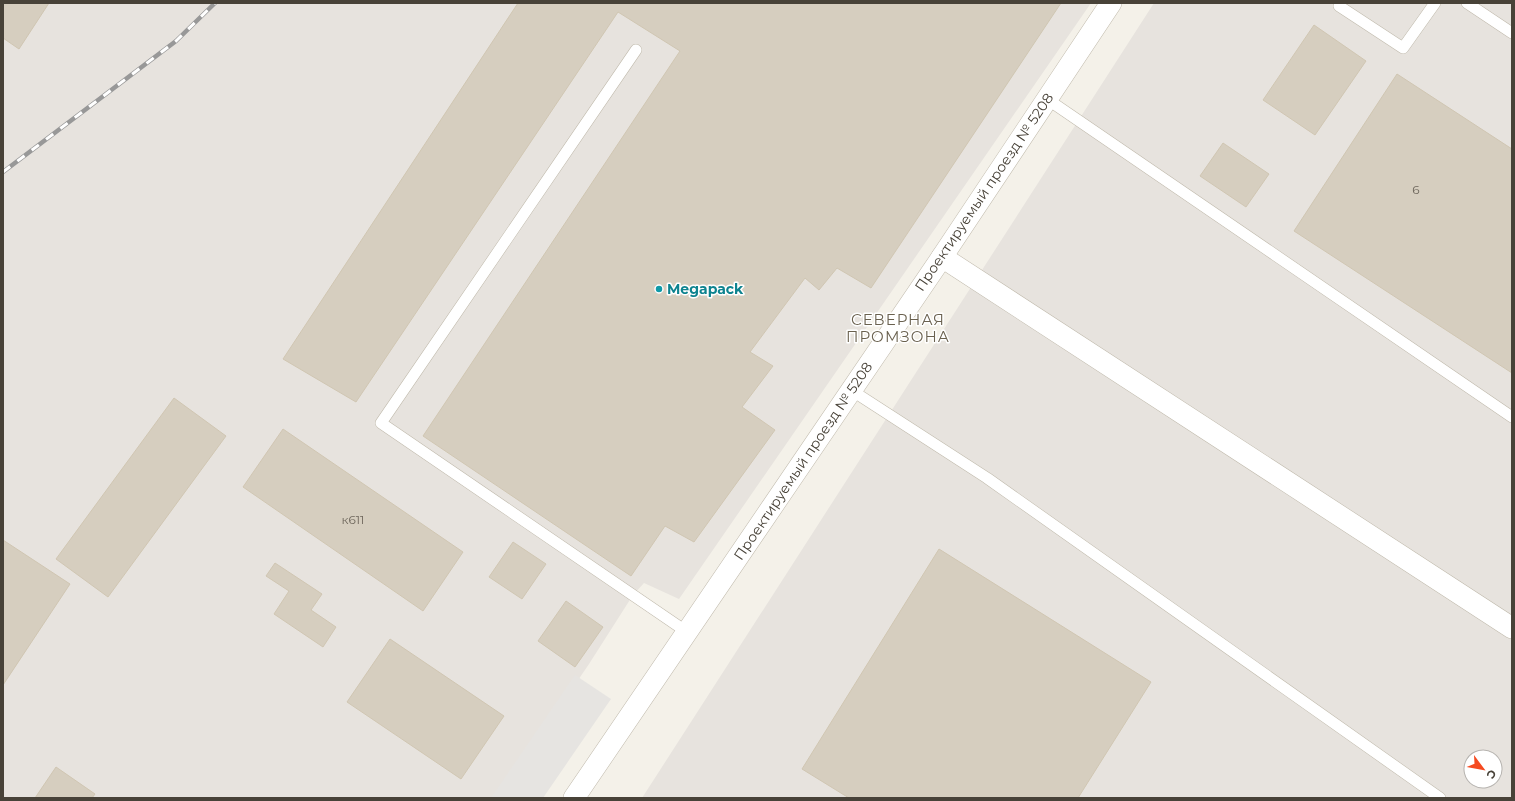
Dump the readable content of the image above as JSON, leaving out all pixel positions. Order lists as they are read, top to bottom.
{
  "streets": {
    "street": ["Проектируемый проезд № 5208"]
  },
  "districts": ["СЕВЕРНАЯ ПРОМЗОНА"],
  "places": ["Megapack"],
  "house_numbers": ["6", "к611"],
  "north": "bottom right"
}
